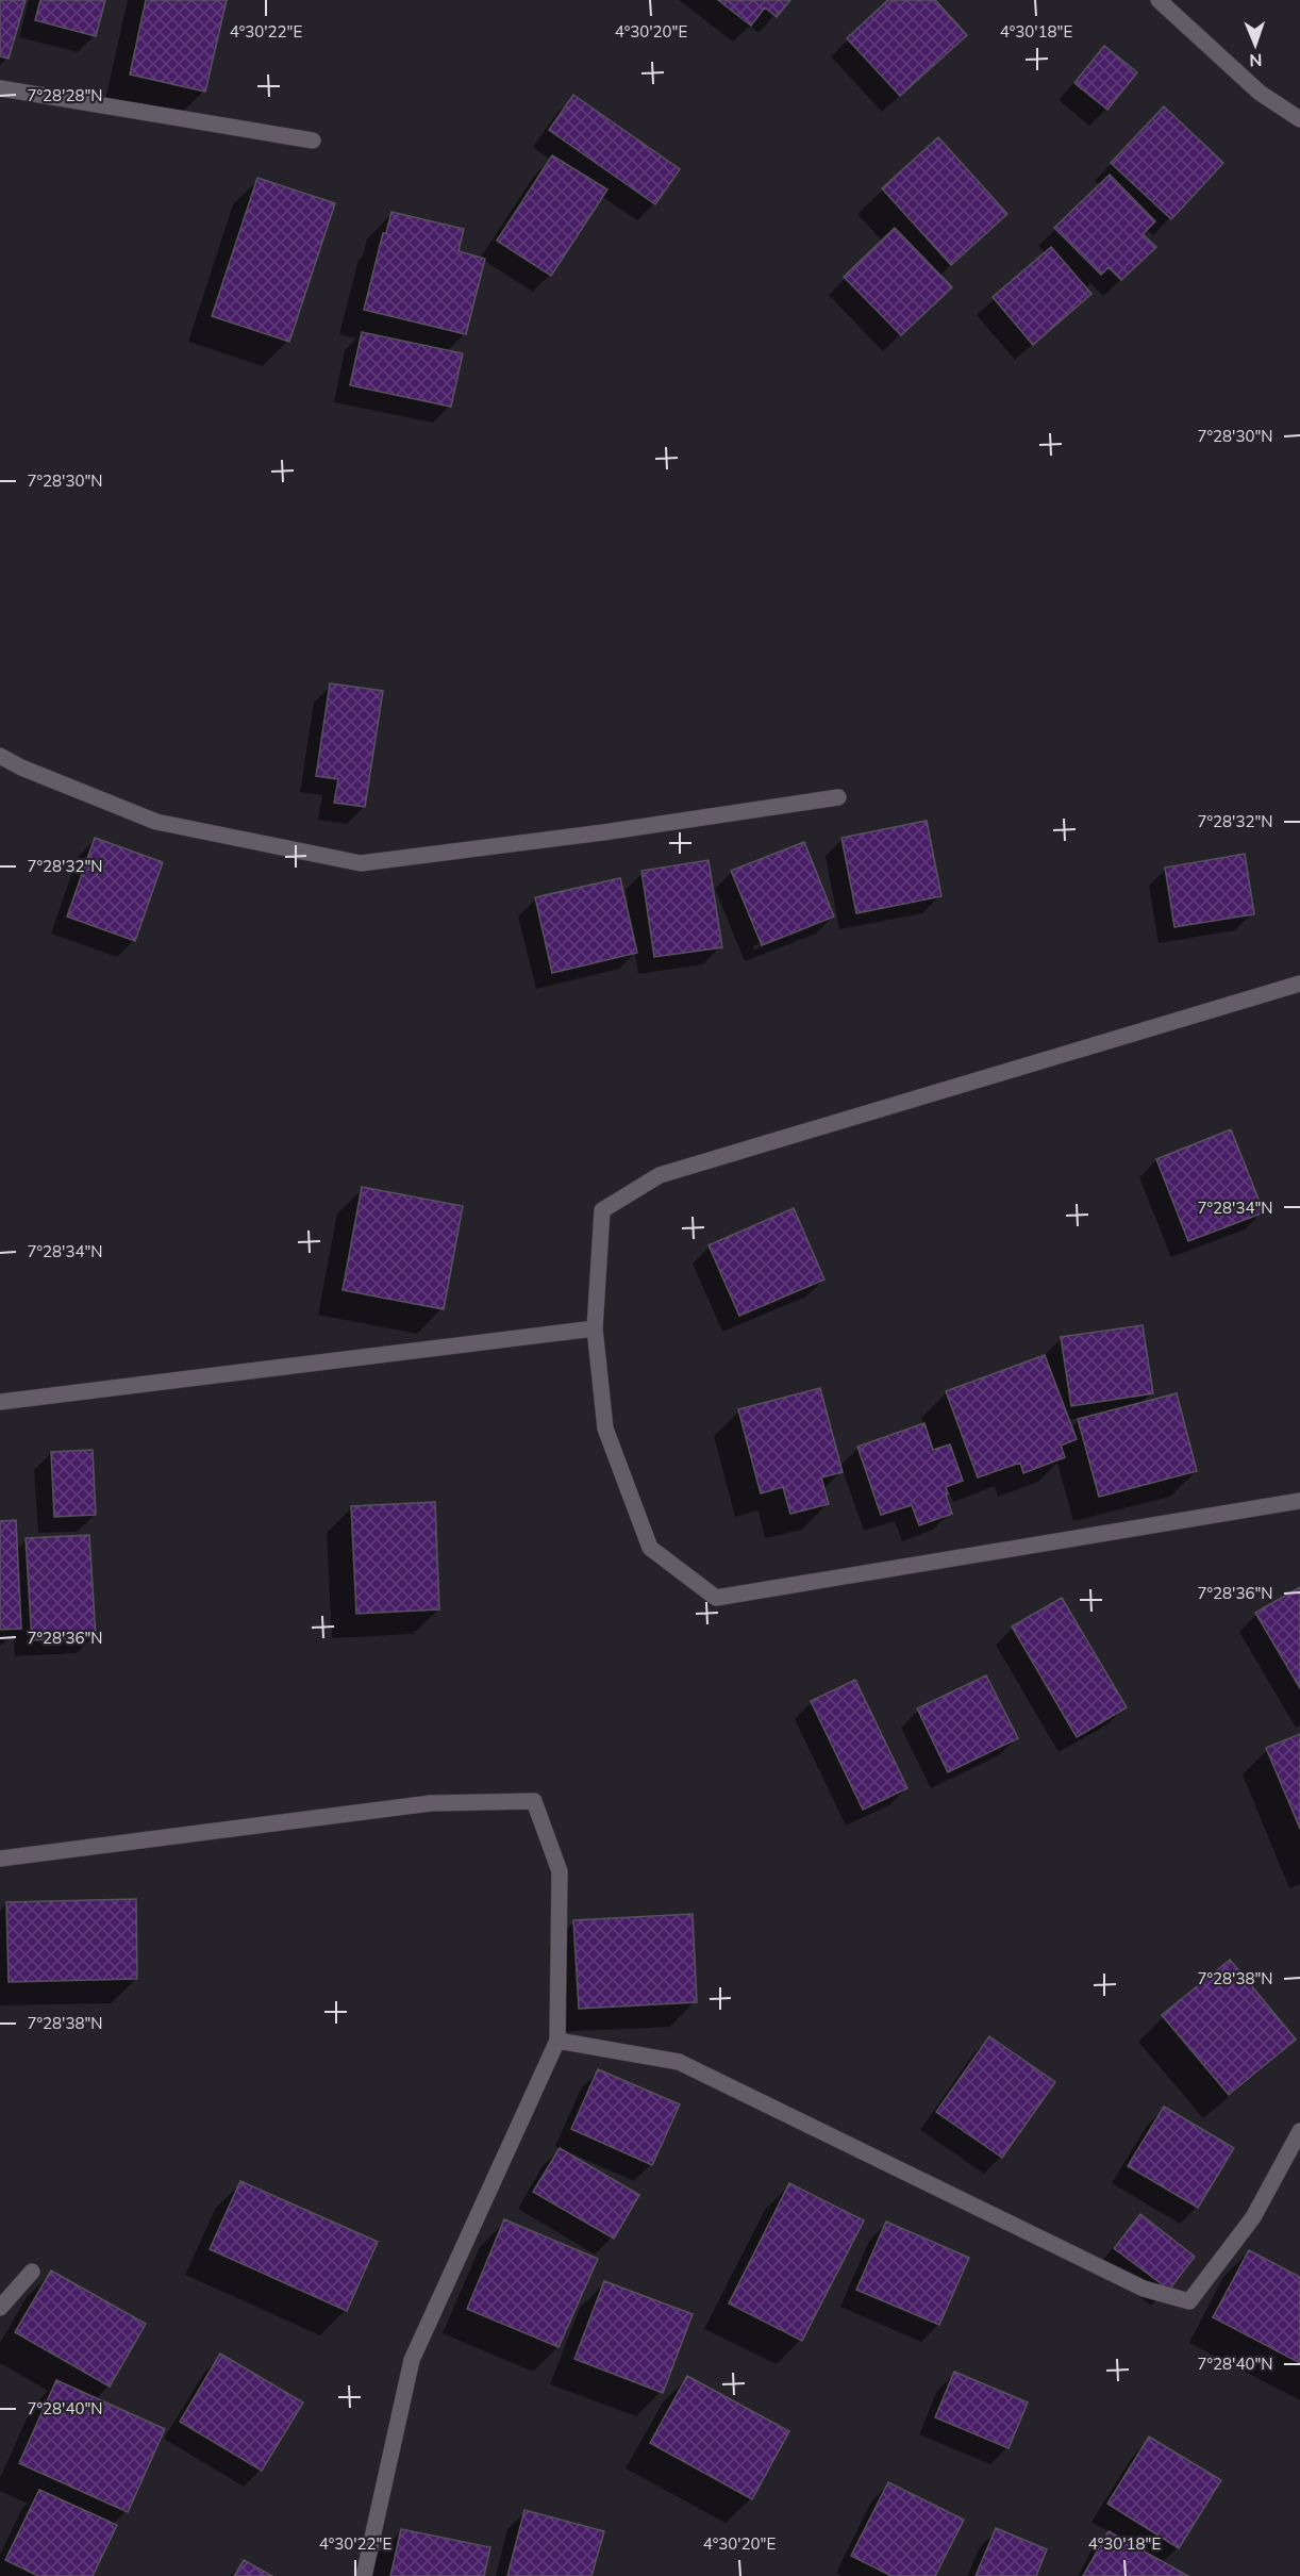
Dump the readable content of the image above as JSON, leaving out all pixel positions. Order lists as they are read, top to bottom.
{
  "north": "bottom",
  "coordinates": [
    "4°30'22\"E",
    "4°30'20\"E",
    "4°30'18\"E",
    "7°28'28\"N",
    "7°28'30\"N",
    "7°28'32\"N",
    "7°28'34\"N",
    "7°28'36\"N",
    "7°28'38\"N",
    "7°28'40\"N"
  ]
}
